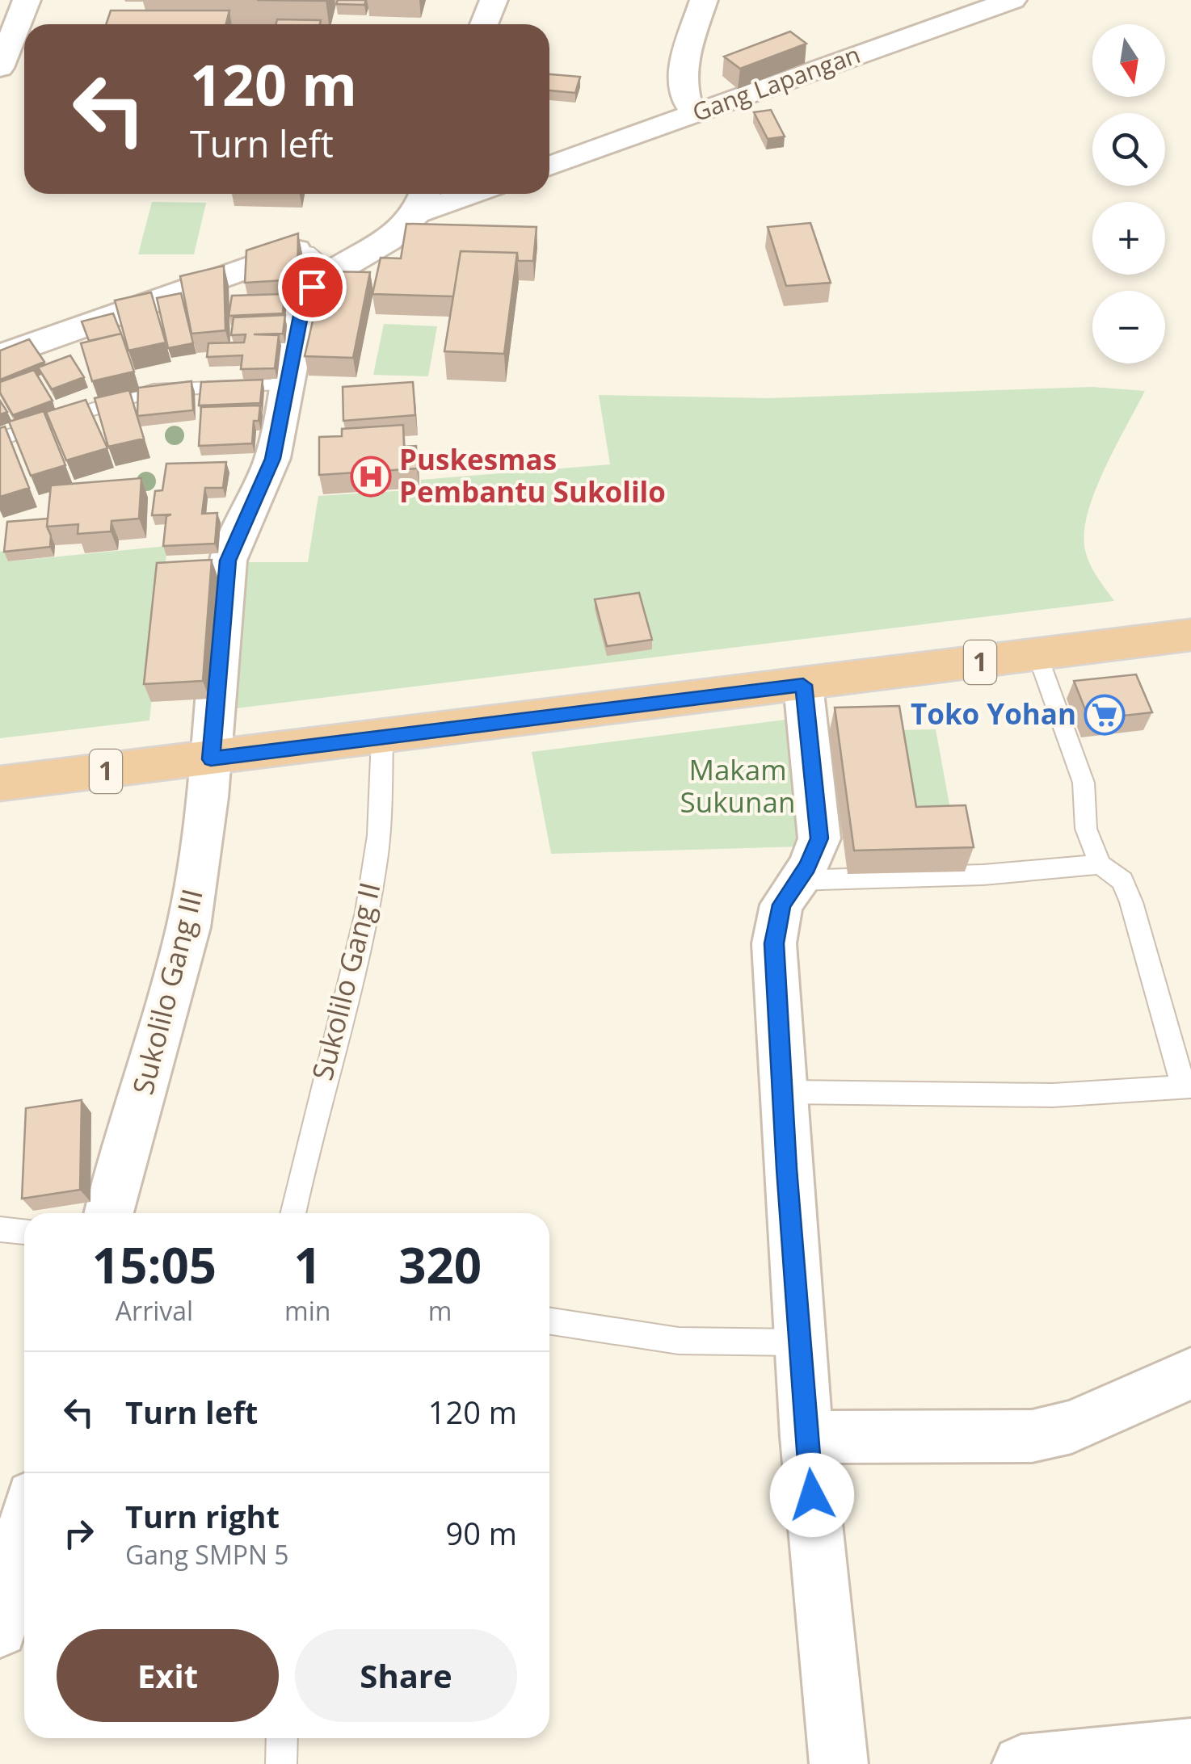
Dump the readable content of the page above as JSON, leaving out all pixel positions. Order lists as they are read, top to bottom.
{
  "streets": {
    "highway": ["1"],
    "street": ["Gang Lapangan", "Sukolilo Gang III"],
    "lane": ["Sukolilo Gang II"]
  },
  "crossings": [
    ["1", "Sukolilo Gang II"],
    ["1", "Sukolilo Gang III"]
  ],
  "parks": ["Makam Sukunan"],
  "places": {
    "hospital": ["Puskesmas Pembantu Sukolilo"],
    "supermarket": ["Toko Yohan"]
  },
  "north": "bottom",
  "page": {
    "map_buttons": ["+", "−"],
    "turn": ["120 m", "Turn left"],
    "eta": [
      "15:05",
      "Arrival",
      "1",
      "min",
      "320",
      "m"
    ],
    "list": [
      {
        "name": "Turn left",
        "value": "120 m"
      },
      {
        "name": "Turn right",
        "note": "Gang SMPN 5",
        "value": "90 m"
      }
    ],
    "buttons": ["Exit", "Share"]
  }
}
